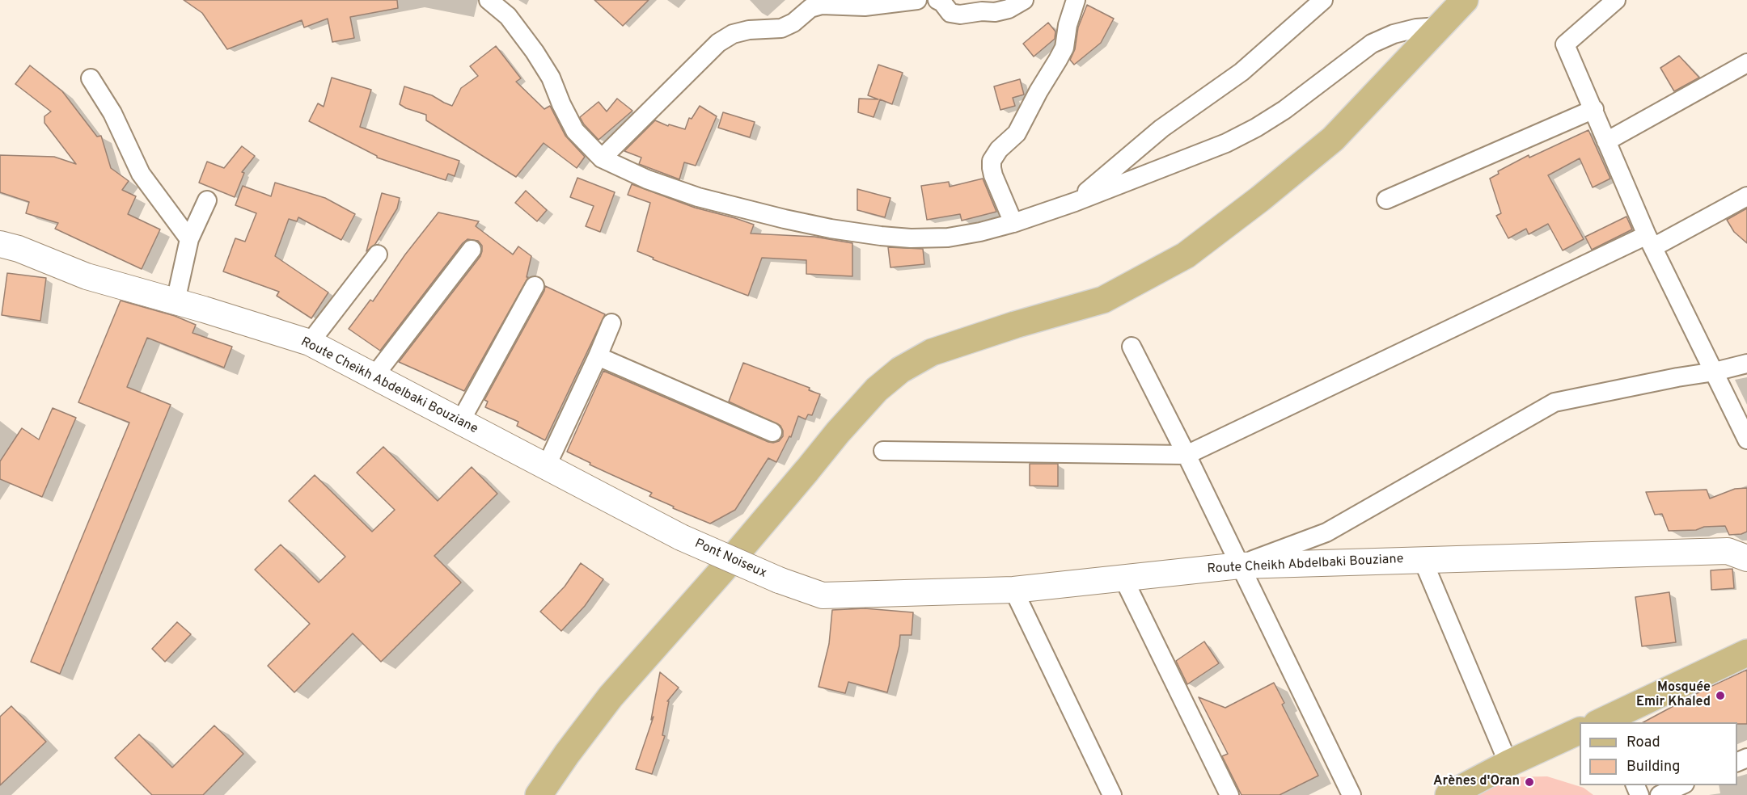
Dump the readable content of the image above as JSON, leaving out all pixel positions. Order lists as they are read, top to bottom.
{
  "streets": {
    "street": ["Route Cheikh Abdelbaki Bouziane", "Pont Noiseux"]
  },
  "crossings": [
    ["Route Cheikh Abdelbaki Bouziane", "Pont Noiseux"]
  ],
  "places": ["Mosquée Emir Khaled", "Arènes d'Oran"],
  "legend": ["Road", "Building"]
}
